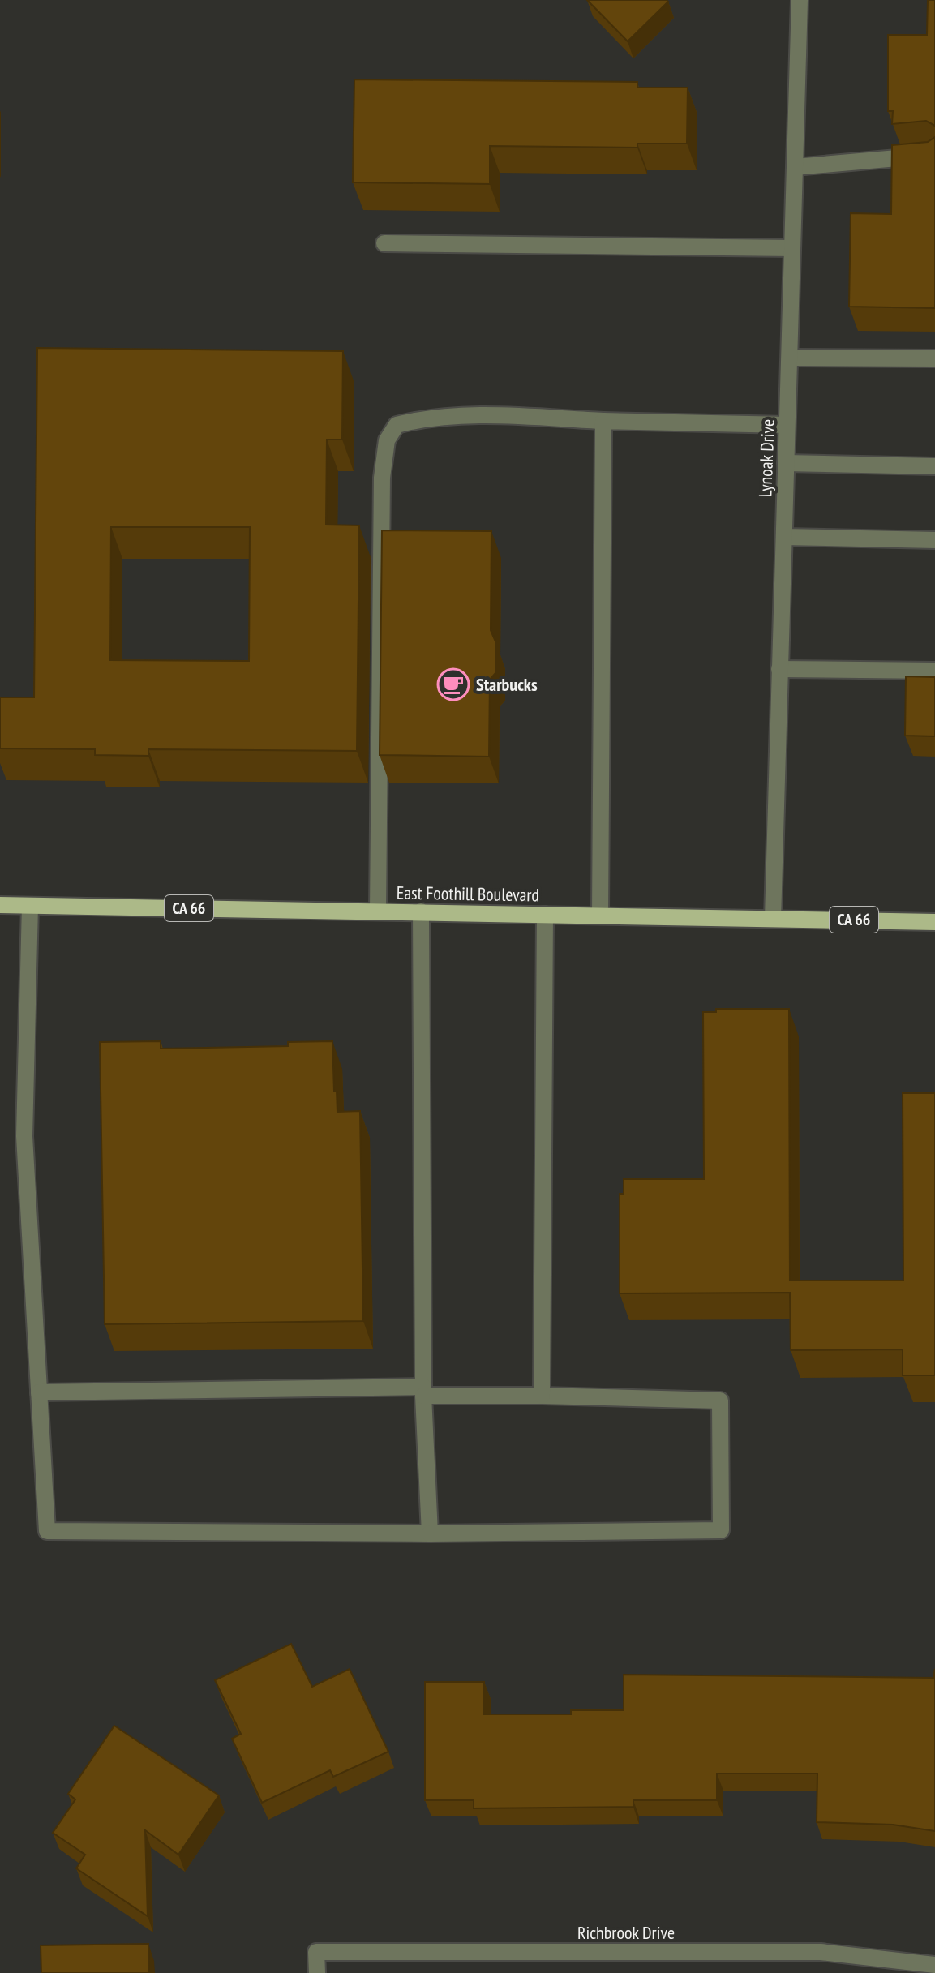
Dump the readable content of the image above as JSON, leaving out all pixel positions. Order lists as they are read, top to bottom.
{
  "streets": {
    "main road": ["East Foothill Boulevard", "CA 66"],
    "street": ["Lynoak Drive", "Richbrook Drive"]
  },
  "crossings": [
    ["Lynoak Drive", "East Foothill Boulevard"]
  ],
  "places": {
    "cafe": ["Starbucks"]
  }
}
